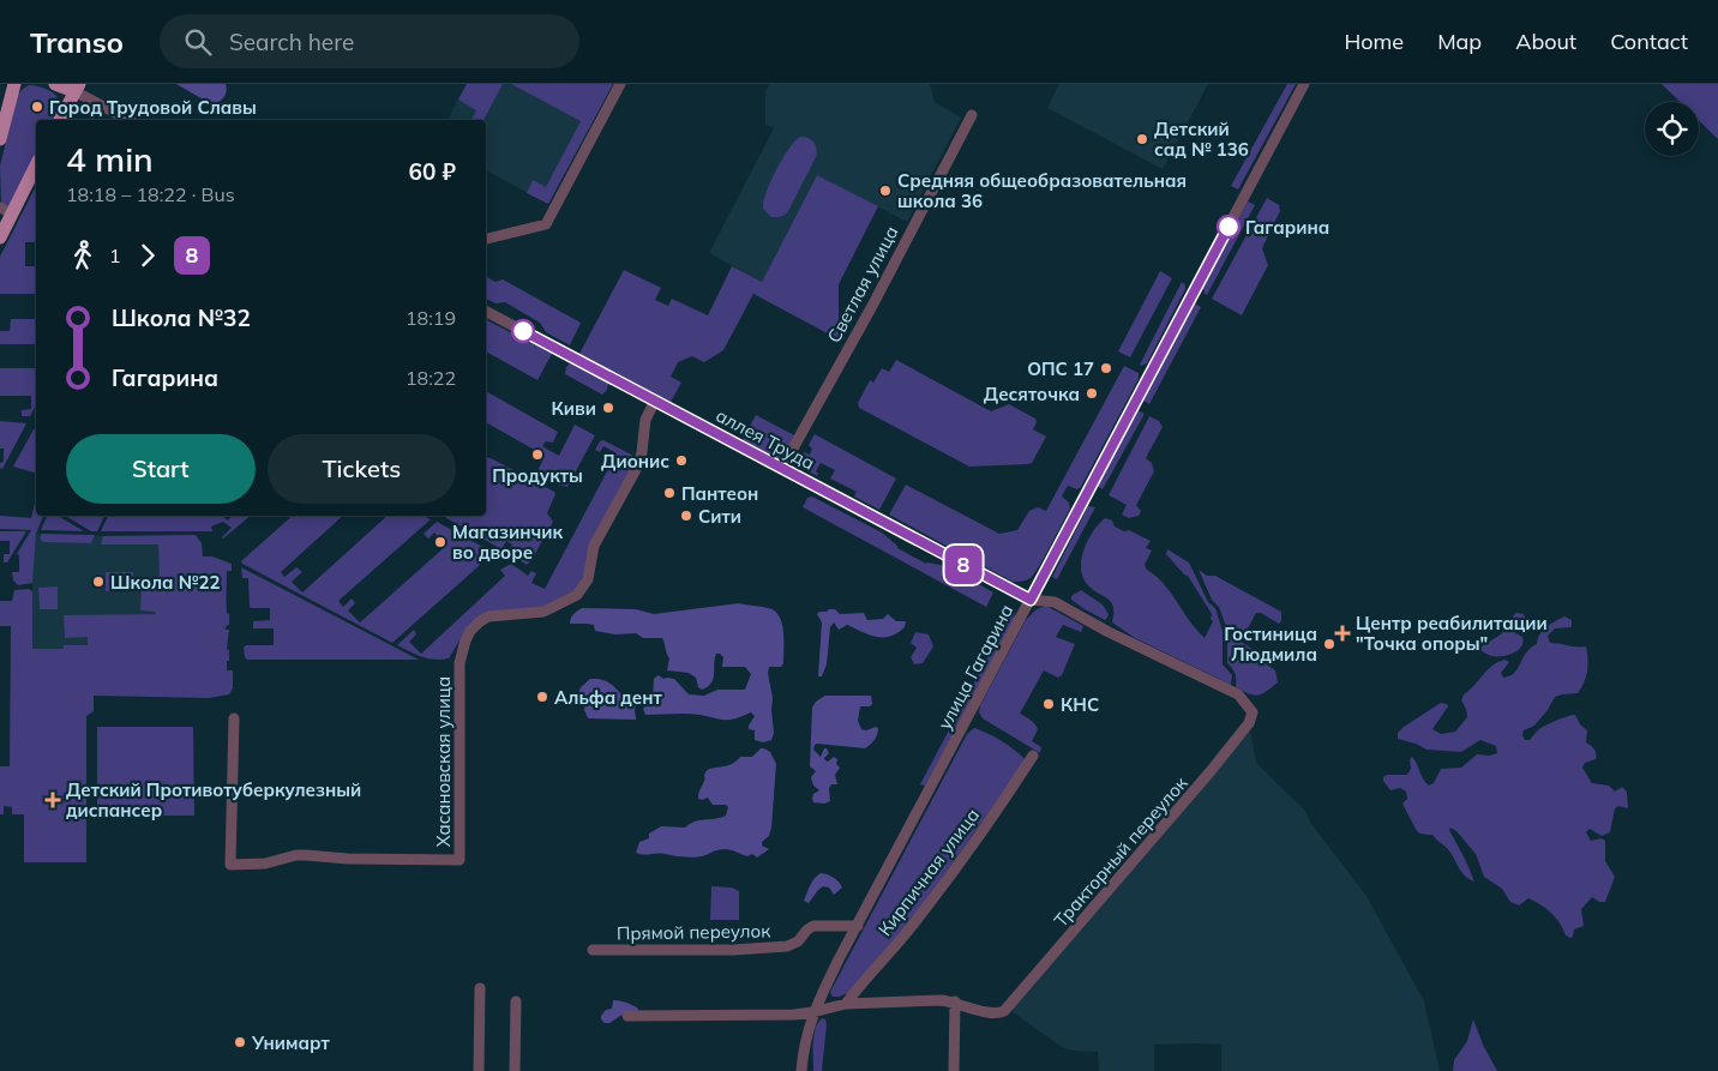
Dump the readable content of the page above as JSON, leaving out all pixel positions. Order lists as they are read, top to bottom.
{
  "streets": {
    "street": [
      "Светлая улица",
      "аллея Труда",
      "улица Гагарина",
      "Хасановская улица",
      "Тракторный переулок",
      "Кирпичная улица",
      "Прямой переулок"
    ]
  },
  "crossings": [
    ["Светлая улица", "аллея Труда"],
    ["аллея Труда", "улица Гагарина"],
    ["аллея Труда", "Хасановская улица"],
    ["аллея Труда", "Тракторный переулок"],
    ["улица Гагарина", "Прямой переулок"]
  ],
  "places": {
    "other": [
      "Город Трудовой Славы",
      "Детский сад № 136",
      "Средняя общеобразовательная школа 36",
      "Гагарина",
      "ОПС 17",
      "Десяточка",
      "Киви",
      "Продукты",
      "Дионис",
      "Пантеон",
      "Сити",
      "Магазинчик во дворе",
      "Школа №22",
      "Гостиница Людмила",
      "Альфа дент",
      "КНС",
      "Унимарт"
    ],
    "health": ["Центр реабилитации \"Точка опоры\"", "Детский Противотуберкулезный диспансер"]
  },
  "lines": ["bus line 8"],
  "page": {
    "header": "Transo",
    "search": "Search here",
    "nav": [
      "Home",
      "Map",
      "About",
      "Contact"
    ],
    "on_map": "8",
    "heading": ["4 min", "18:18 – 18:22 · Bus", "60 ₽"],
    "legs": ["1", "8"],
    "list": [
      {
        "name": "Школа №32",
        "value": "18:19"
      },
      {
        "name": "Гагарина",
        "value": "18:22"
      }
    ],
    "buttons": ["Start", "Tickets"]
  }
}
